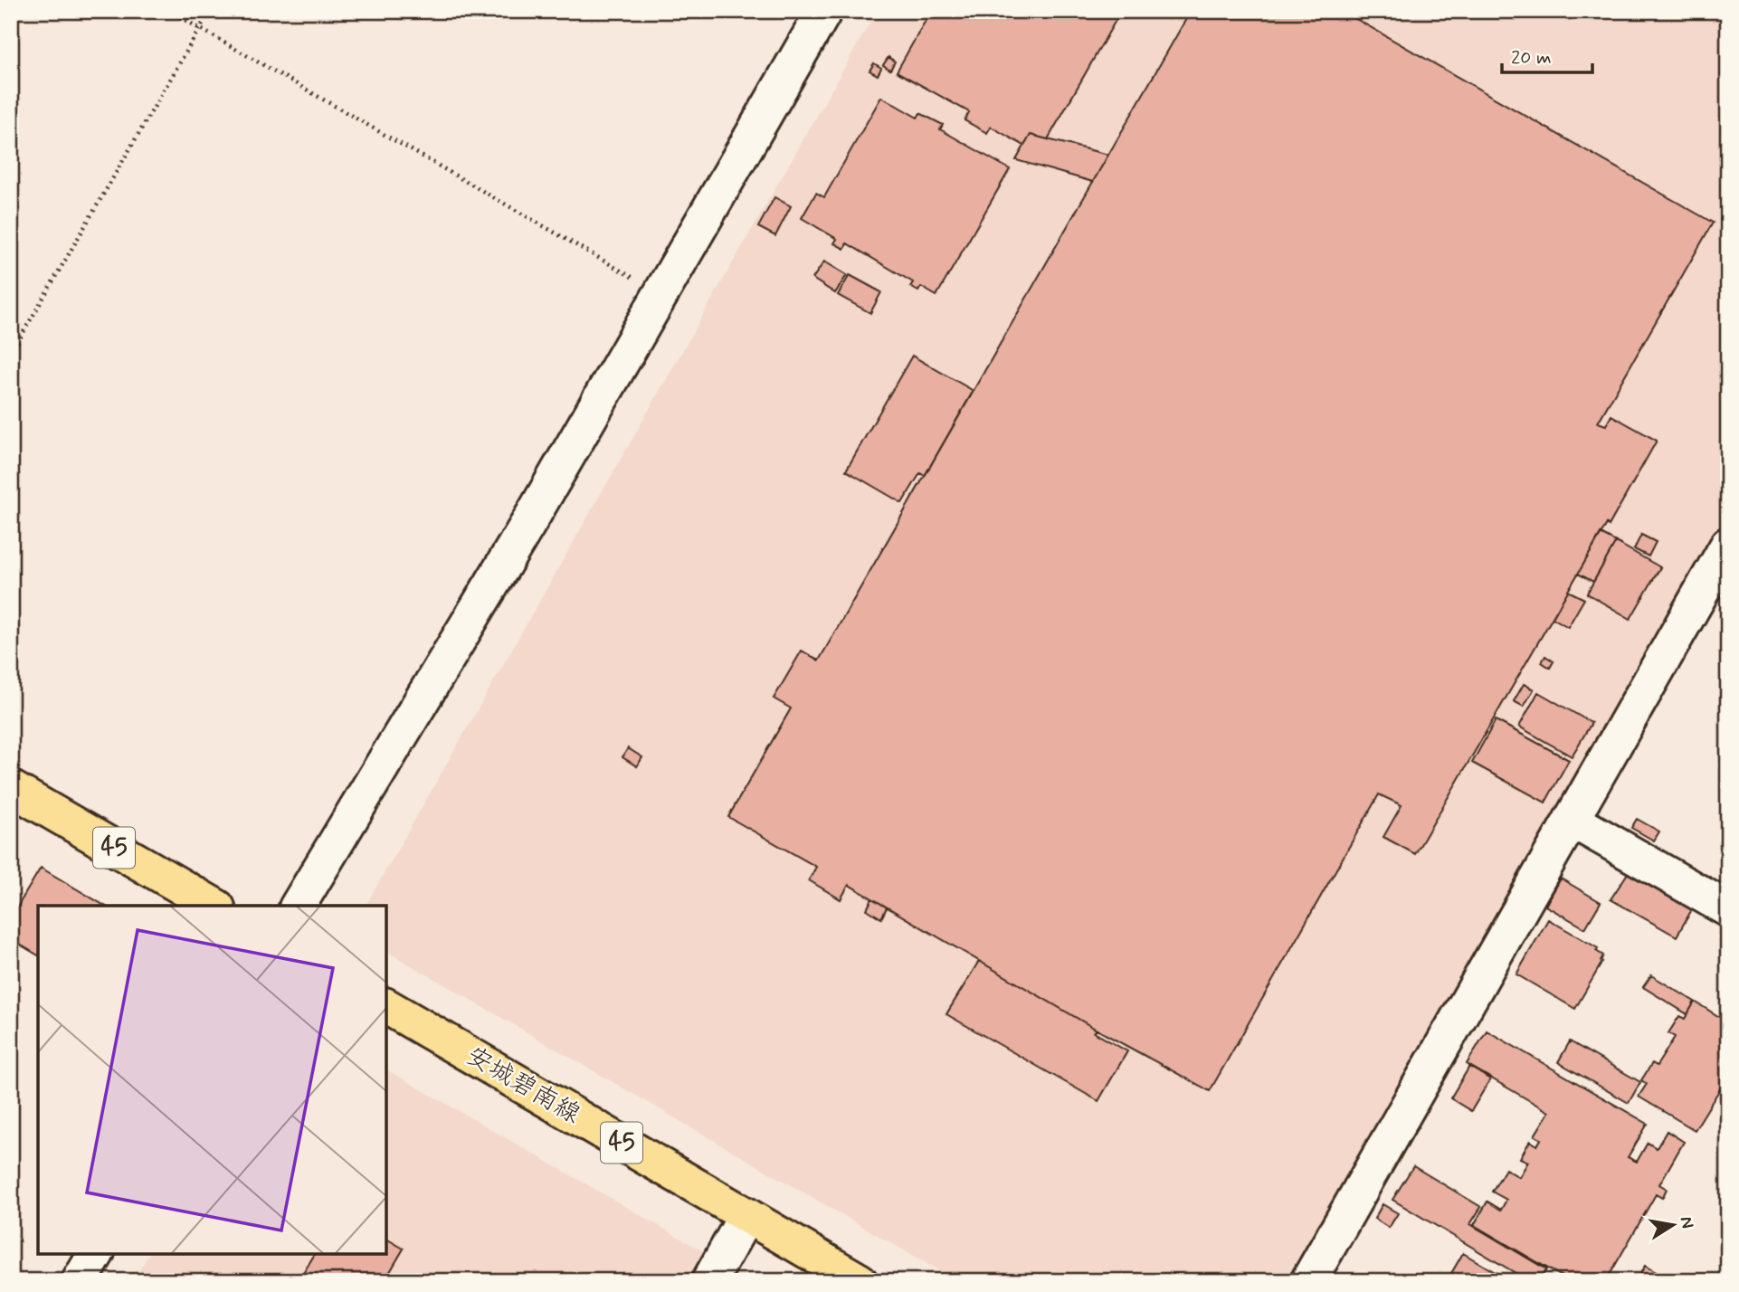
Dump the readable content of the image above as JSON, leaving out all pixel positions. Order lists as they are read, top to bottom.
{
  "streets": {
    "main road": ["45", "安城碧南線"]
  },
  "scale_bar": "20 m",
  "north": "right"
}
